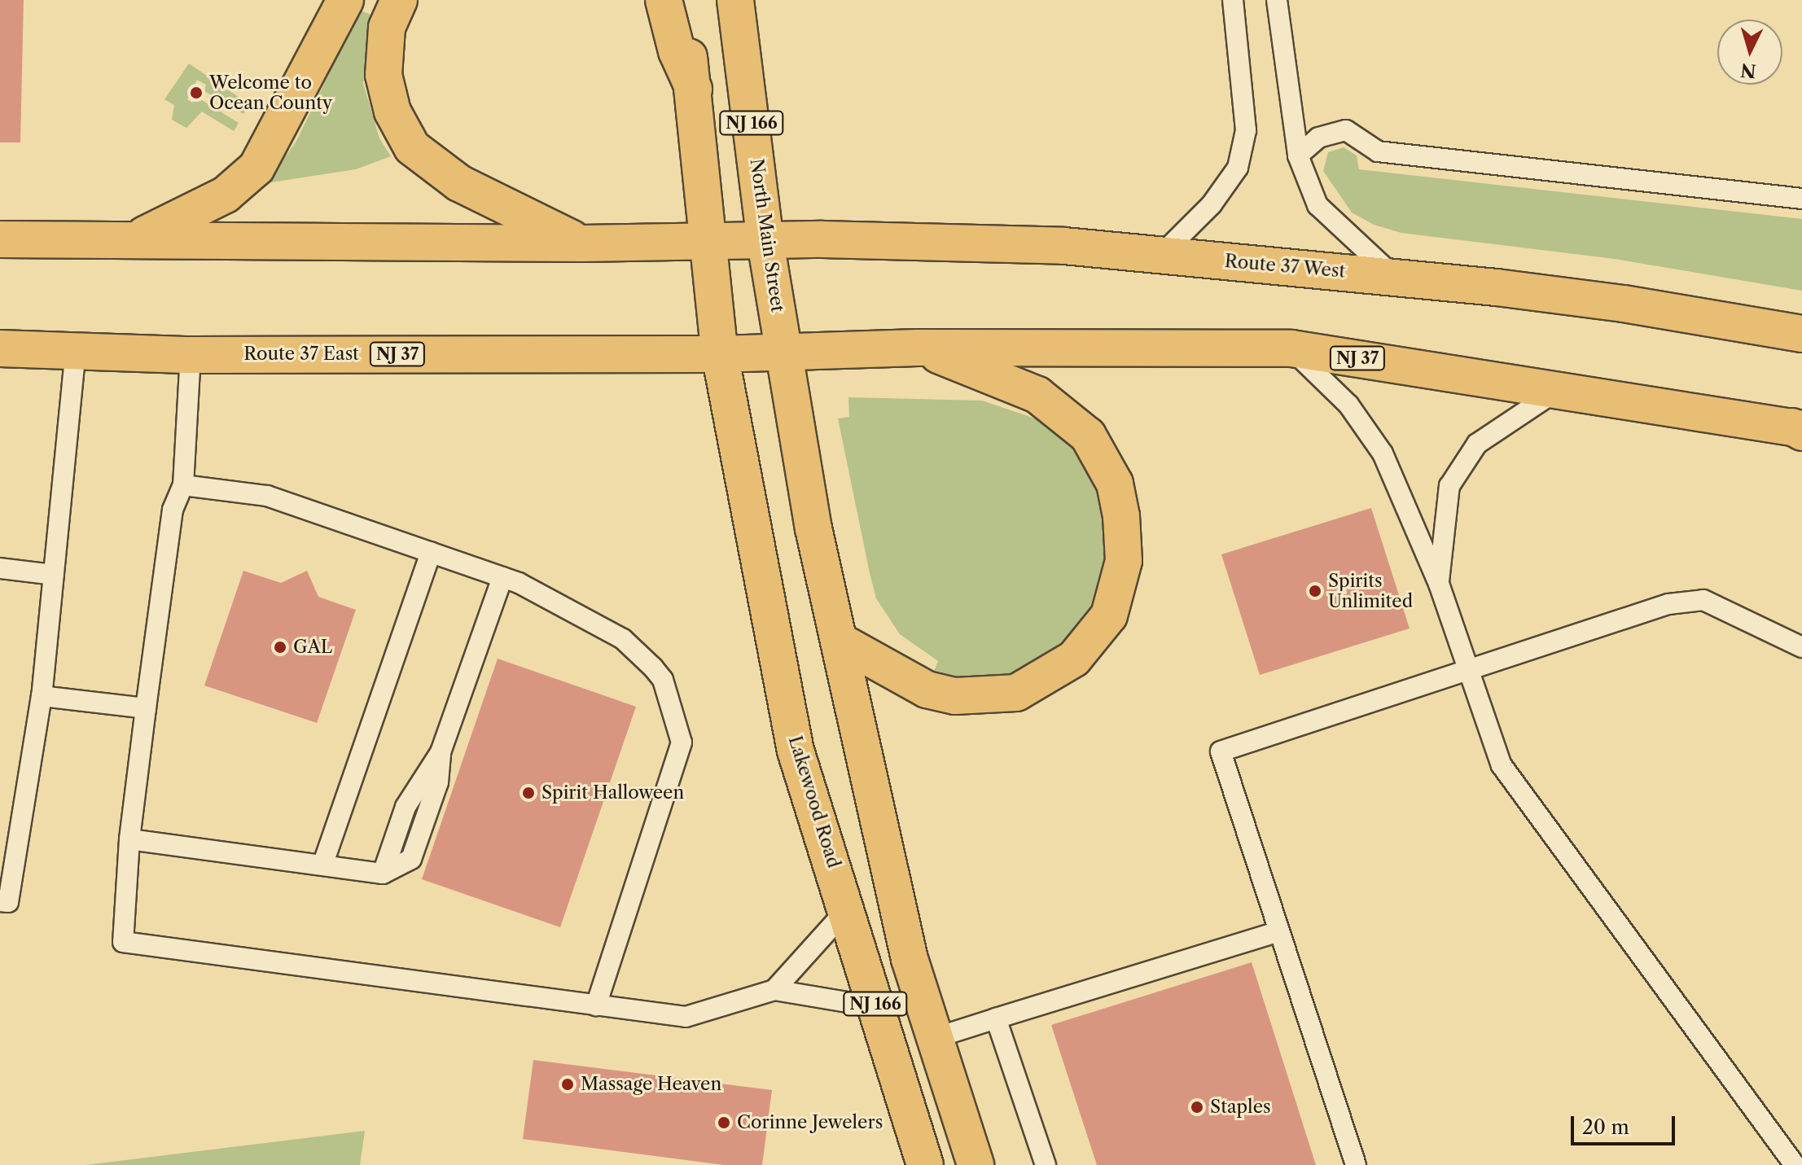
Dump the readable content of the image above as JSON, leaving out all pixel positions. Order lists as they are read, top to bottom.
{
  "streets": {
    "main road": [
      "NJ 166",
      "North Main Street",
      "Route 37 West",
      "Route 37 East",
      "NJ 37",
      "Lakewood Road"
    ]
  },
  "crossings": [
    ["NJ 166", "North Main Street"],
    ["NJ 166", "Route 37 West"],
    ["NJ 166", "Route 37 East"],
    ["NJ 166", "NJ 37"],
    ["NJ 166", "Lakewood Road"],
    ["North Main Street", "Route 37 West"],
    ["North Main Street", "NJ 37"],
    ["Route 37 East", "NJ 37"],
    ["Route 37 East", "Lakewood Road"],
    ["NJ 37", "Lakewood Road"]
  ],
  "places": [
    "Welcome to Ocean County",
    "Spirits Unlimited",
    "GAL",
    "Spirit Halloween",
    "Massage Heaven",
    "Staples",
    "Corinne Jewelers"
  ],
  "scale_bar": "20 m",
  "north": "bottom"
}
